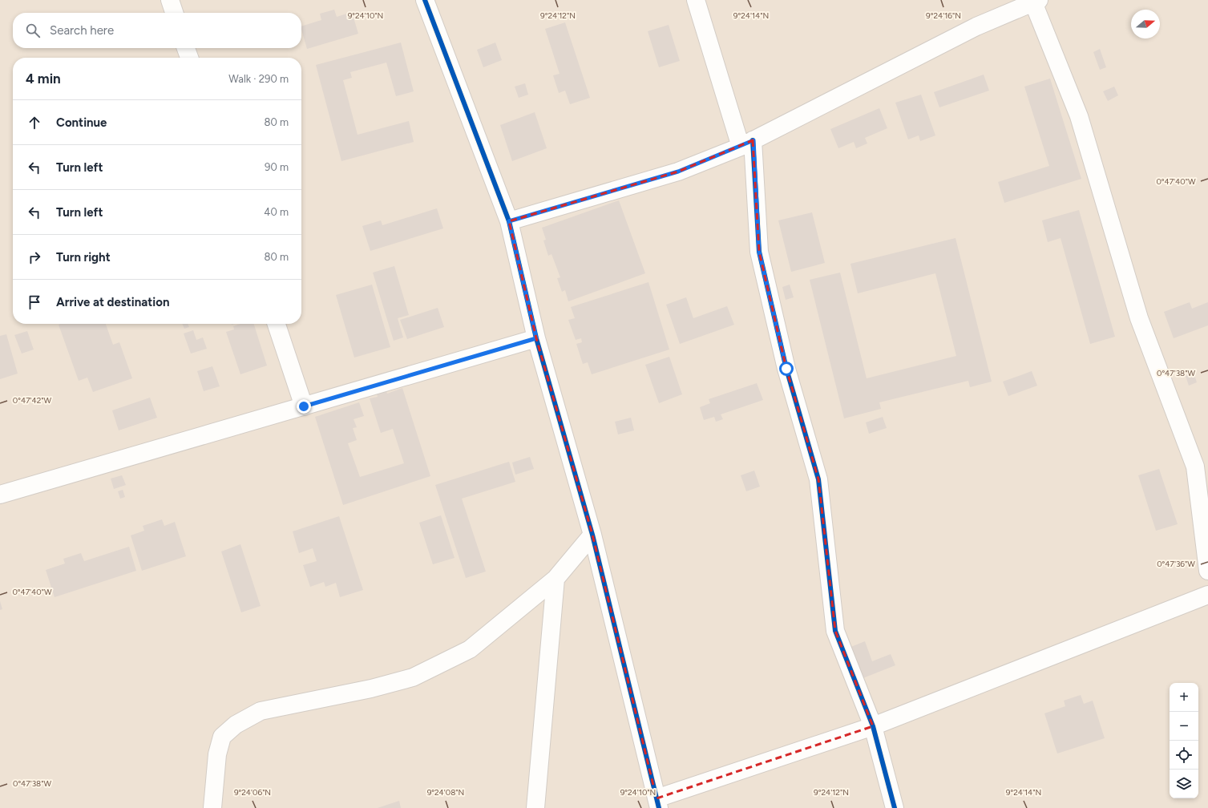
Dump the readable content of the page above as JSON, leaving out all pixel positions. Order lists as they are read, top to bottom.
{
  "north": "right",
  "page": {
    "search": "Search here",
    "heading": ["4 min", "Walk · 290 m"],
    "list": [
      ["Continue", "80 m"],
      ["Turn left", "90 m"],
      ["Turn left", "40 m"],
      ["Turn right", "80 m"],
      "Arrive at destination"
    ],
    "map_buttons": ["+", "−"]
  },
  "coordinates": [
    "9°24'10\"N",
    "9°24'12\"N",
    "9°24'14\"N",
    "9°24'16\"N",
    "0°47'40\"W",
    "0°47'38\"W",
    "0°47'42\"W",
    "0°47'36\"W",
    "9°24'06\"N",
    "9°24'08\"N"
  ]
}
